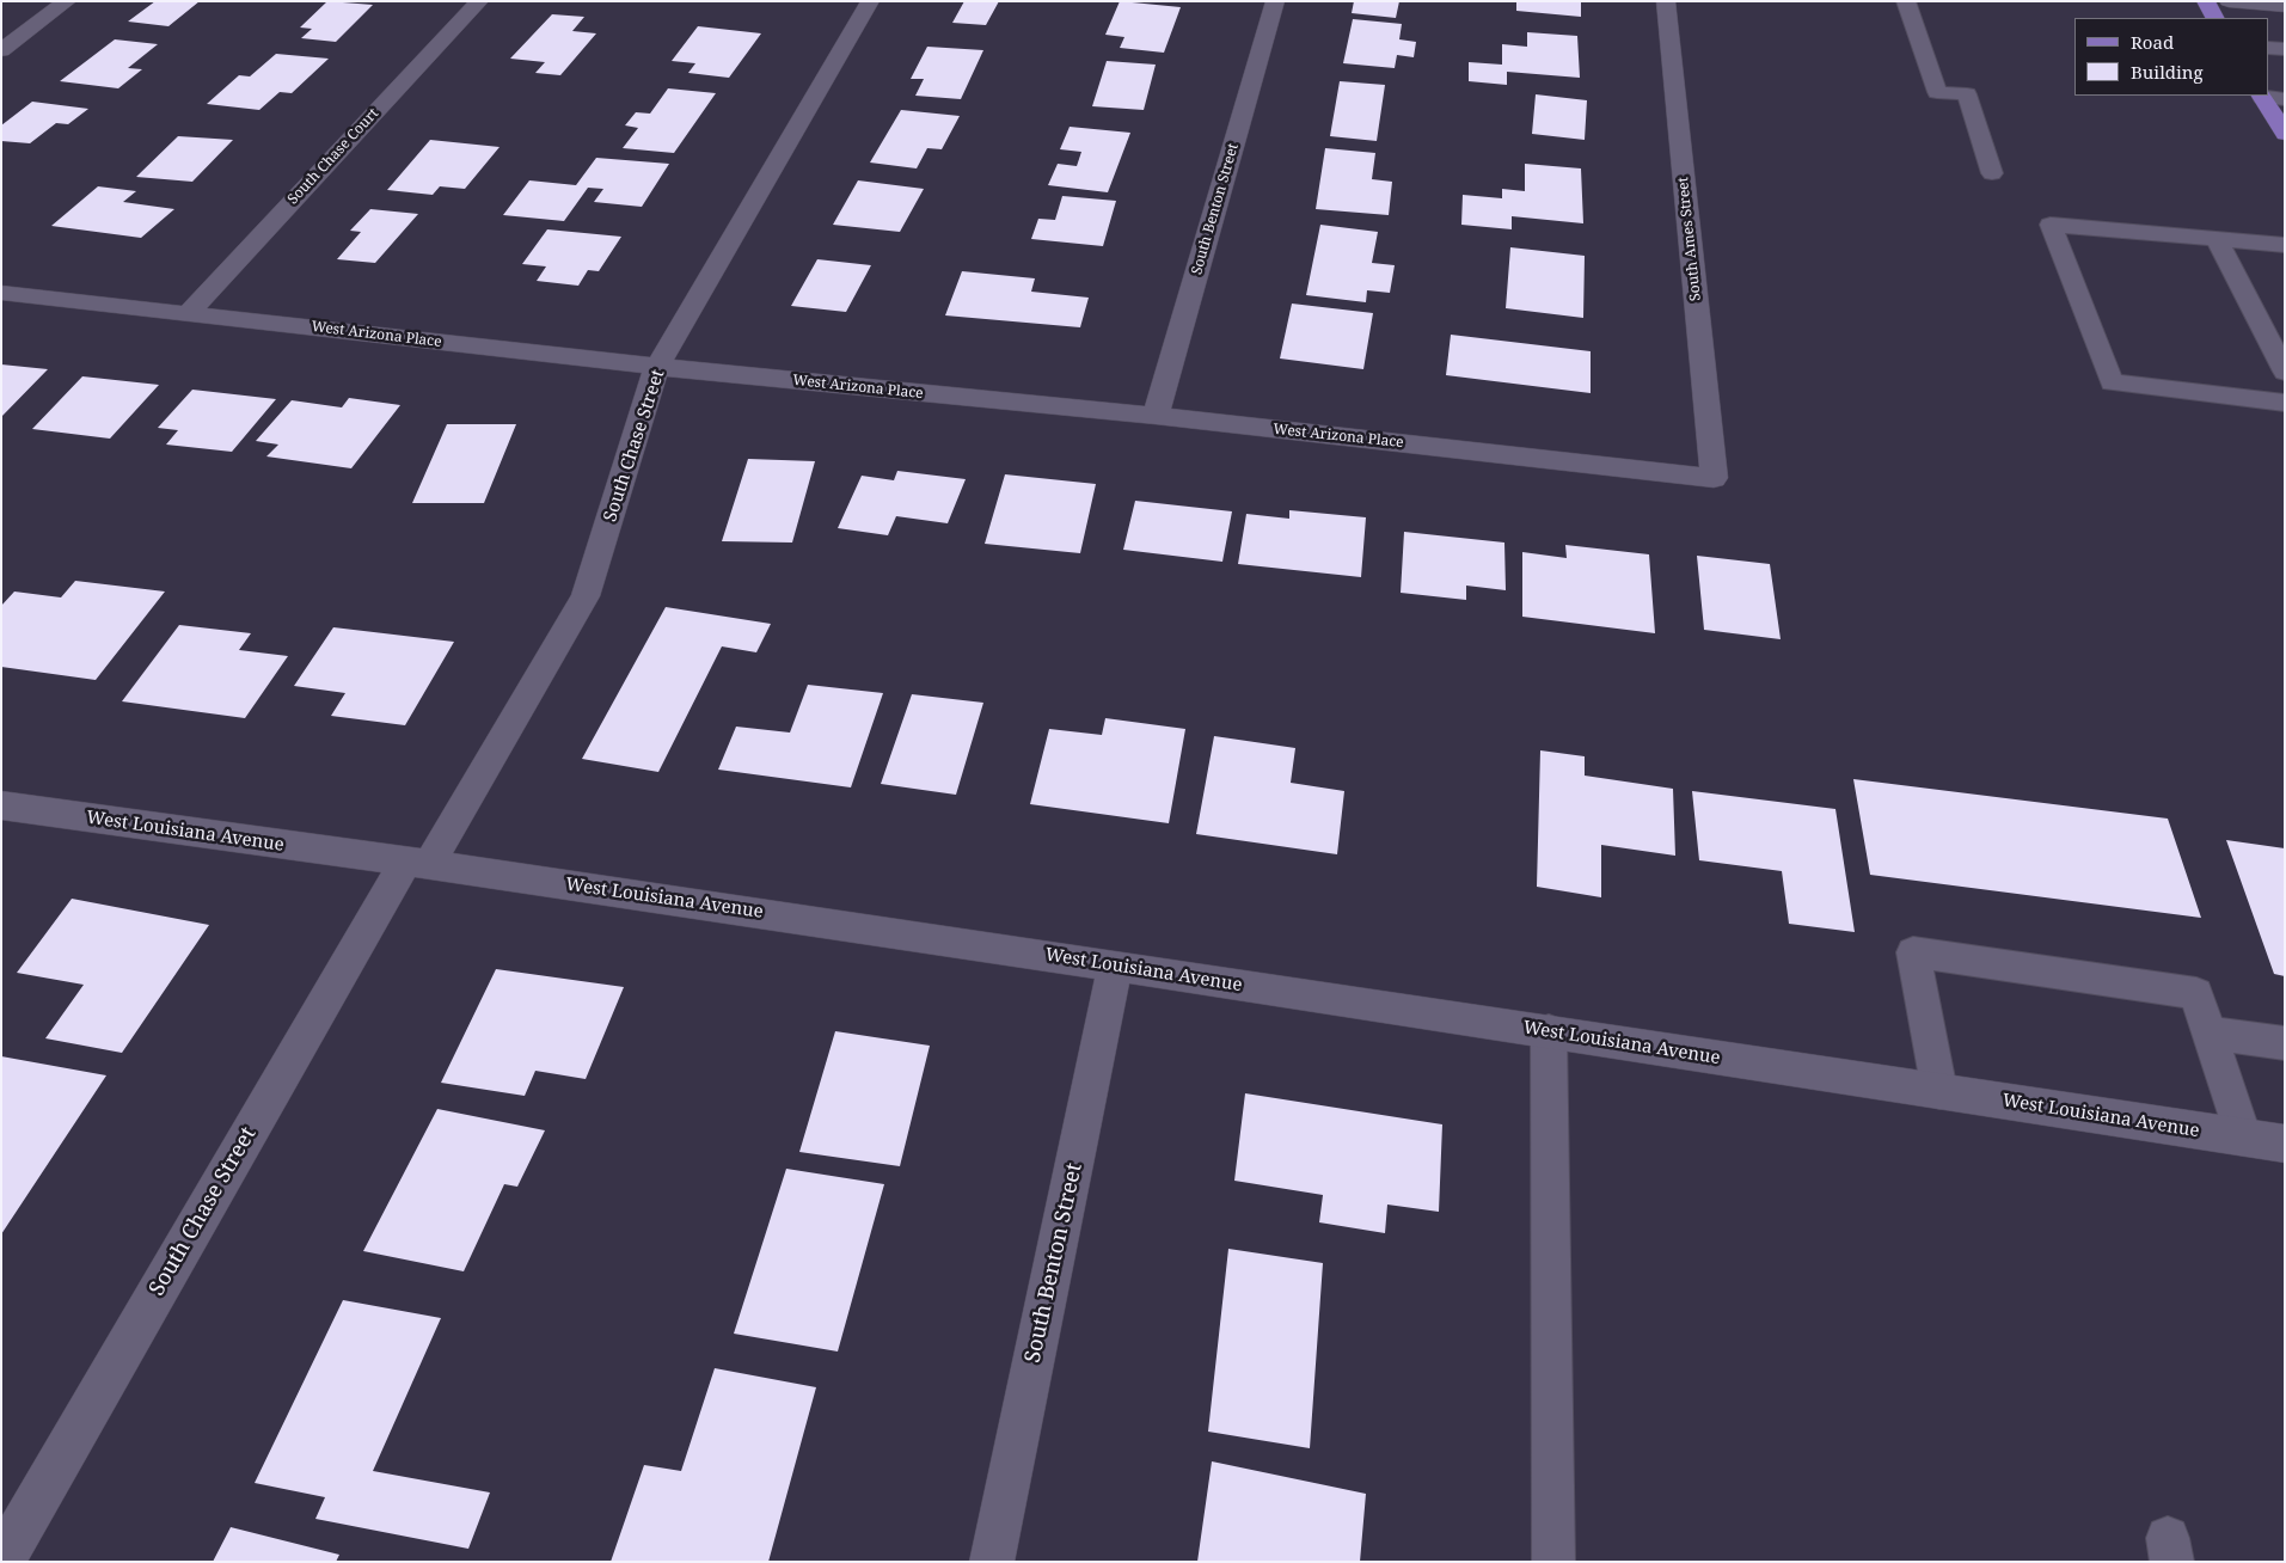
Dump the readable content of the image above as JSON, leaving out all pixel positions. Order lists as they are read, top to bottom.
{
  "streets": {
    "street": [
      "South Chase Court",
      "South Benton Street",
      "South Ames Street",
      "West Arizona Place",
      "South Chase Street",
      "West Louisiana Avenue"
    ]
  },
  "crossings": [
    ["South Chase Court", "West Arizona Place"],
    ["South Benton Street", "West Arizona Place"],
    ["South Benton Street", "West Louisiana Avenue"],
    ["South Ames Street", "West Arizona Place"],
    ["West Arizona Place", "South Chase Street"],
    ["South Chase Street", "West Louisiana Avenue"]
  ],
  "legend": ["Road", "Building"]
}
